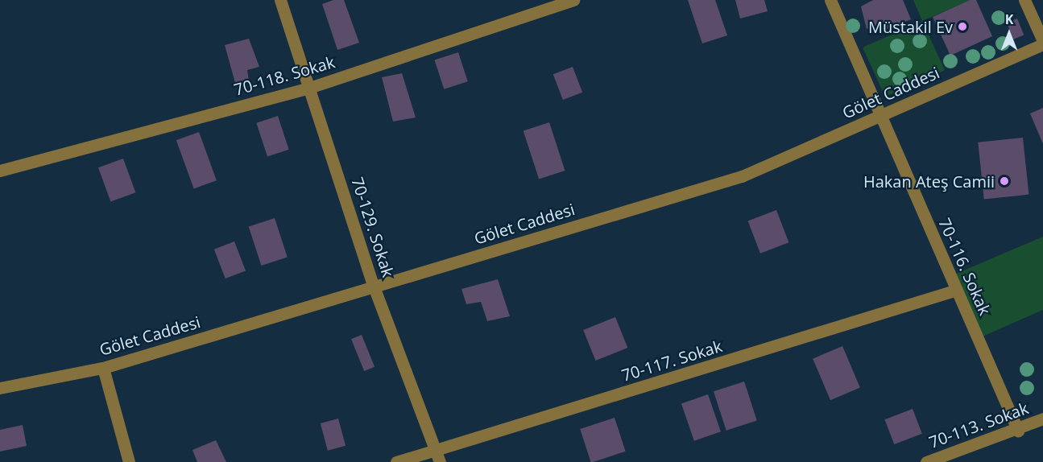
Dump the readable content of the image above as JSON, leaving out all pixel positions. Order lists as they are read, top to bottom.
{
  "streets": {
    "street": [
      "70-118. Sokak",
      "Gölet Caddesi",
      "70-129. Sokak",
      "70-116. Sokak",
      "70-117. Sokak",
      "70-113. Sokak"
    ]
  },
  "crossings": [
    ["70-118. Sokak", "70-129. Sokak"],
    ["Gölet Caddesi", "70-129. Sokak"],
    ["Gölet Caddesi", "70-116. Sokak"],
    ["70-129. Sokak", "70-117. Sokak"],
    ["70-116. Sokak", "70-117. Sokak"],
    ["70-116. Sokak", "70-113. Sokak"]
  ],
  "places": ["Müstakil Ev", "Hakan Ateş Camii"],
  "north": "top"
}
